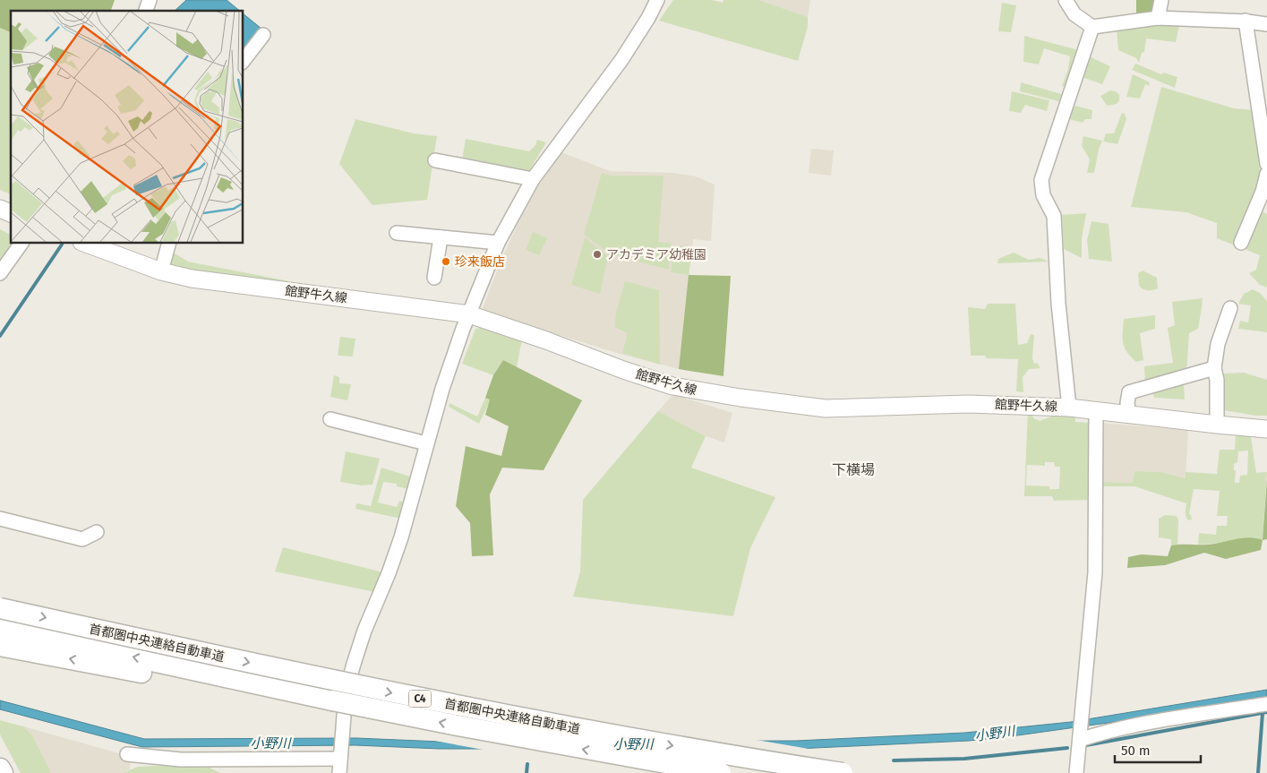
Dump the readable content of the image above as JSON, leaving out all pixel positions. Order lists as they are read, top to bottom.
{
  "streets": {
    "highway": ["首都圏中央連絡自動車道", "C4"],
    "main road": ["館野牛久線"]
  },
  "districts": ["下横場"],
  "water": ["小野川"],
  "places": ["アカデミア幼稚園", "珍来飯店"],
  "scale_bar": "50 m"
}
